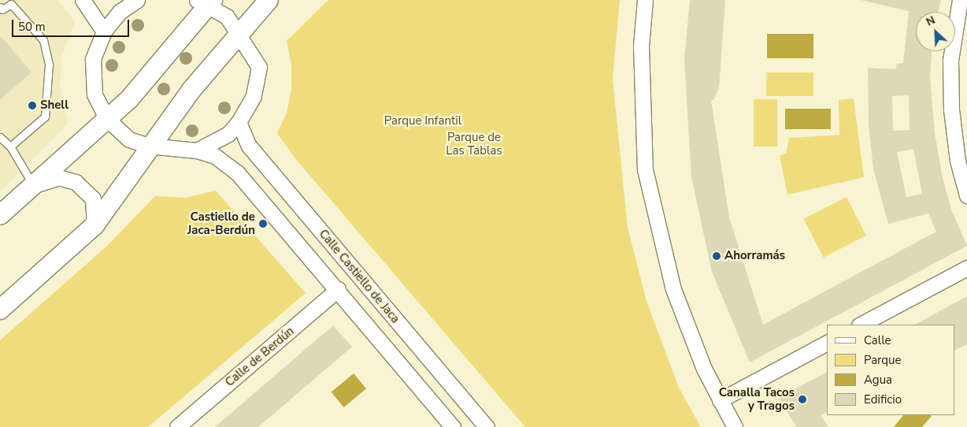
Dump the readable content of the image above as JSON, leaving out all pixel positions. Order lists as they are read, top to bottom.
{
  "streets": {
    "street": ["Calle Castiello de Jaca", "Calle de Berdún"]
  },
  "crossings": [
    ["Calle Castiello de Jaca", "Calle de Berdún"]
  ],
  "parks": ["Parque Infantil", "Parque de Las Tablas"],
  "places": [
    "Shell",
    "Castiello de Jaca-Berdún",
    "Ahorramás",
    "Canalla Tacos y Tragos"
  ],
  "legend": [
    "Calle",
    "Parque",
    "Agua",
    "Edificio"
  ],
  "scale_bar": "50 m",
  "north": "top left"
}
